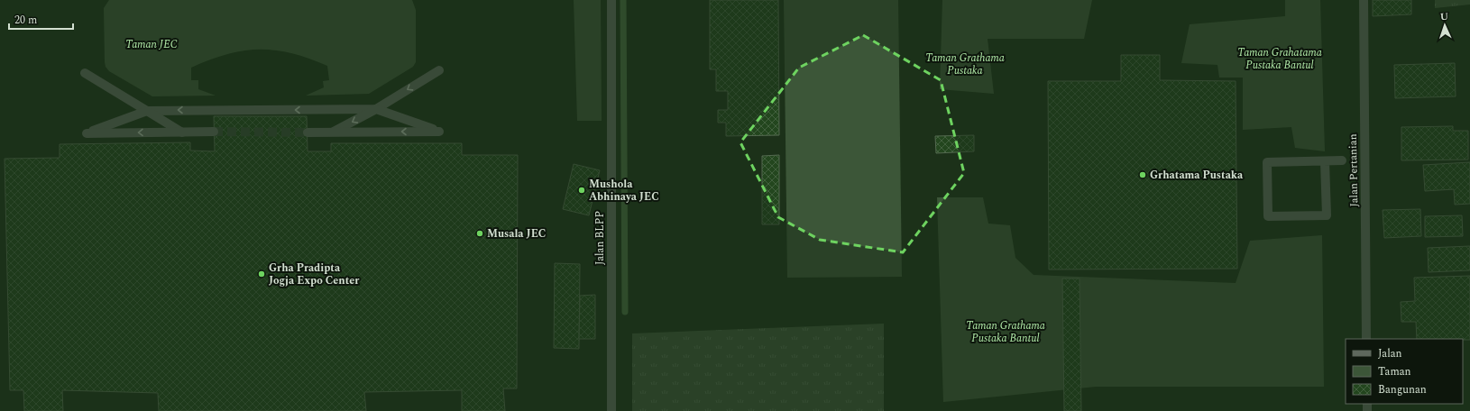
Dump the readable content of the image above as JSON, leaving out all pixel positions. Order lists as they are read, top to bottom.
{
  "streets": {
    "street": ["Jalan Pertanian", "Jalan BLPP"]
  },
  "parks": [
    "Taman JEC",
    "Taman Grahatama Pustaka Bantul",
    "Taman Grathama Pustaka",
    "Taman Grathama Pustaka Bantul"
  ],
  "places": [
    "Grhatama Pustaka",
    "Mushola Abhinaya JEC",
    "Musala JEC",
    "Grha Pradipta Jogja Expo Center"
  ],
  "legend": ["Jalan", "Taman", "Bangunan"],
  "scale_bar": "20 m",
  "north": "top"
}
